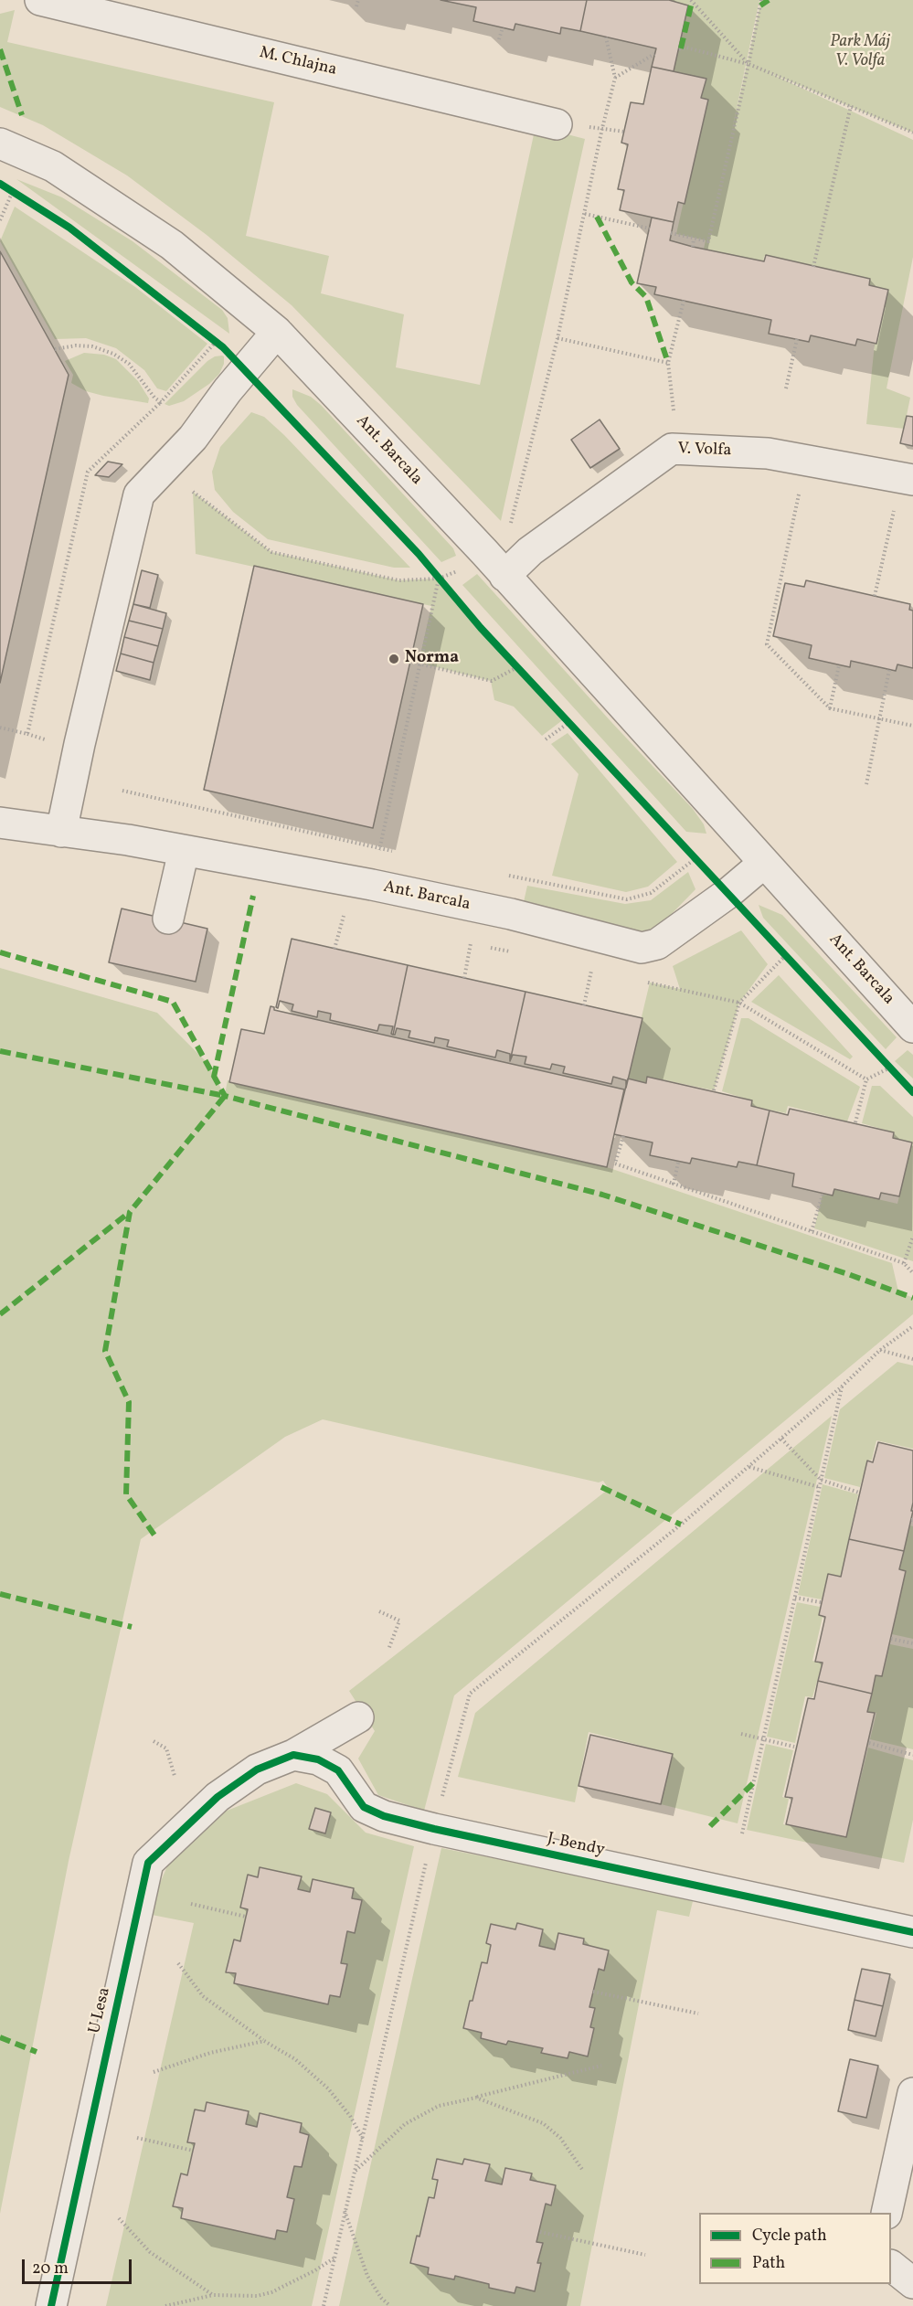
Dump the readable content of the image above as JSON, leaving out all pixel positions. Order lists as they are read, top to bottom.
{
  "streets": {
    "street": [
      "M. Chlajna",
      "Ant. Barcala",
      "V. Volfa",
      "J. Bendy",
      "U Lesa"
    ]
  },
  "crossings": [
    ["Ant. Barcala", "V. Volfa"],
    ["J. Bendy", "U Lesa"]
  ],
  "parks": ["Park Máj V. Volfa"],
  "places": ["Norma"],
  "legend": ["Cycle path", "Path"],
  "scale_bar": "20 m"
}
